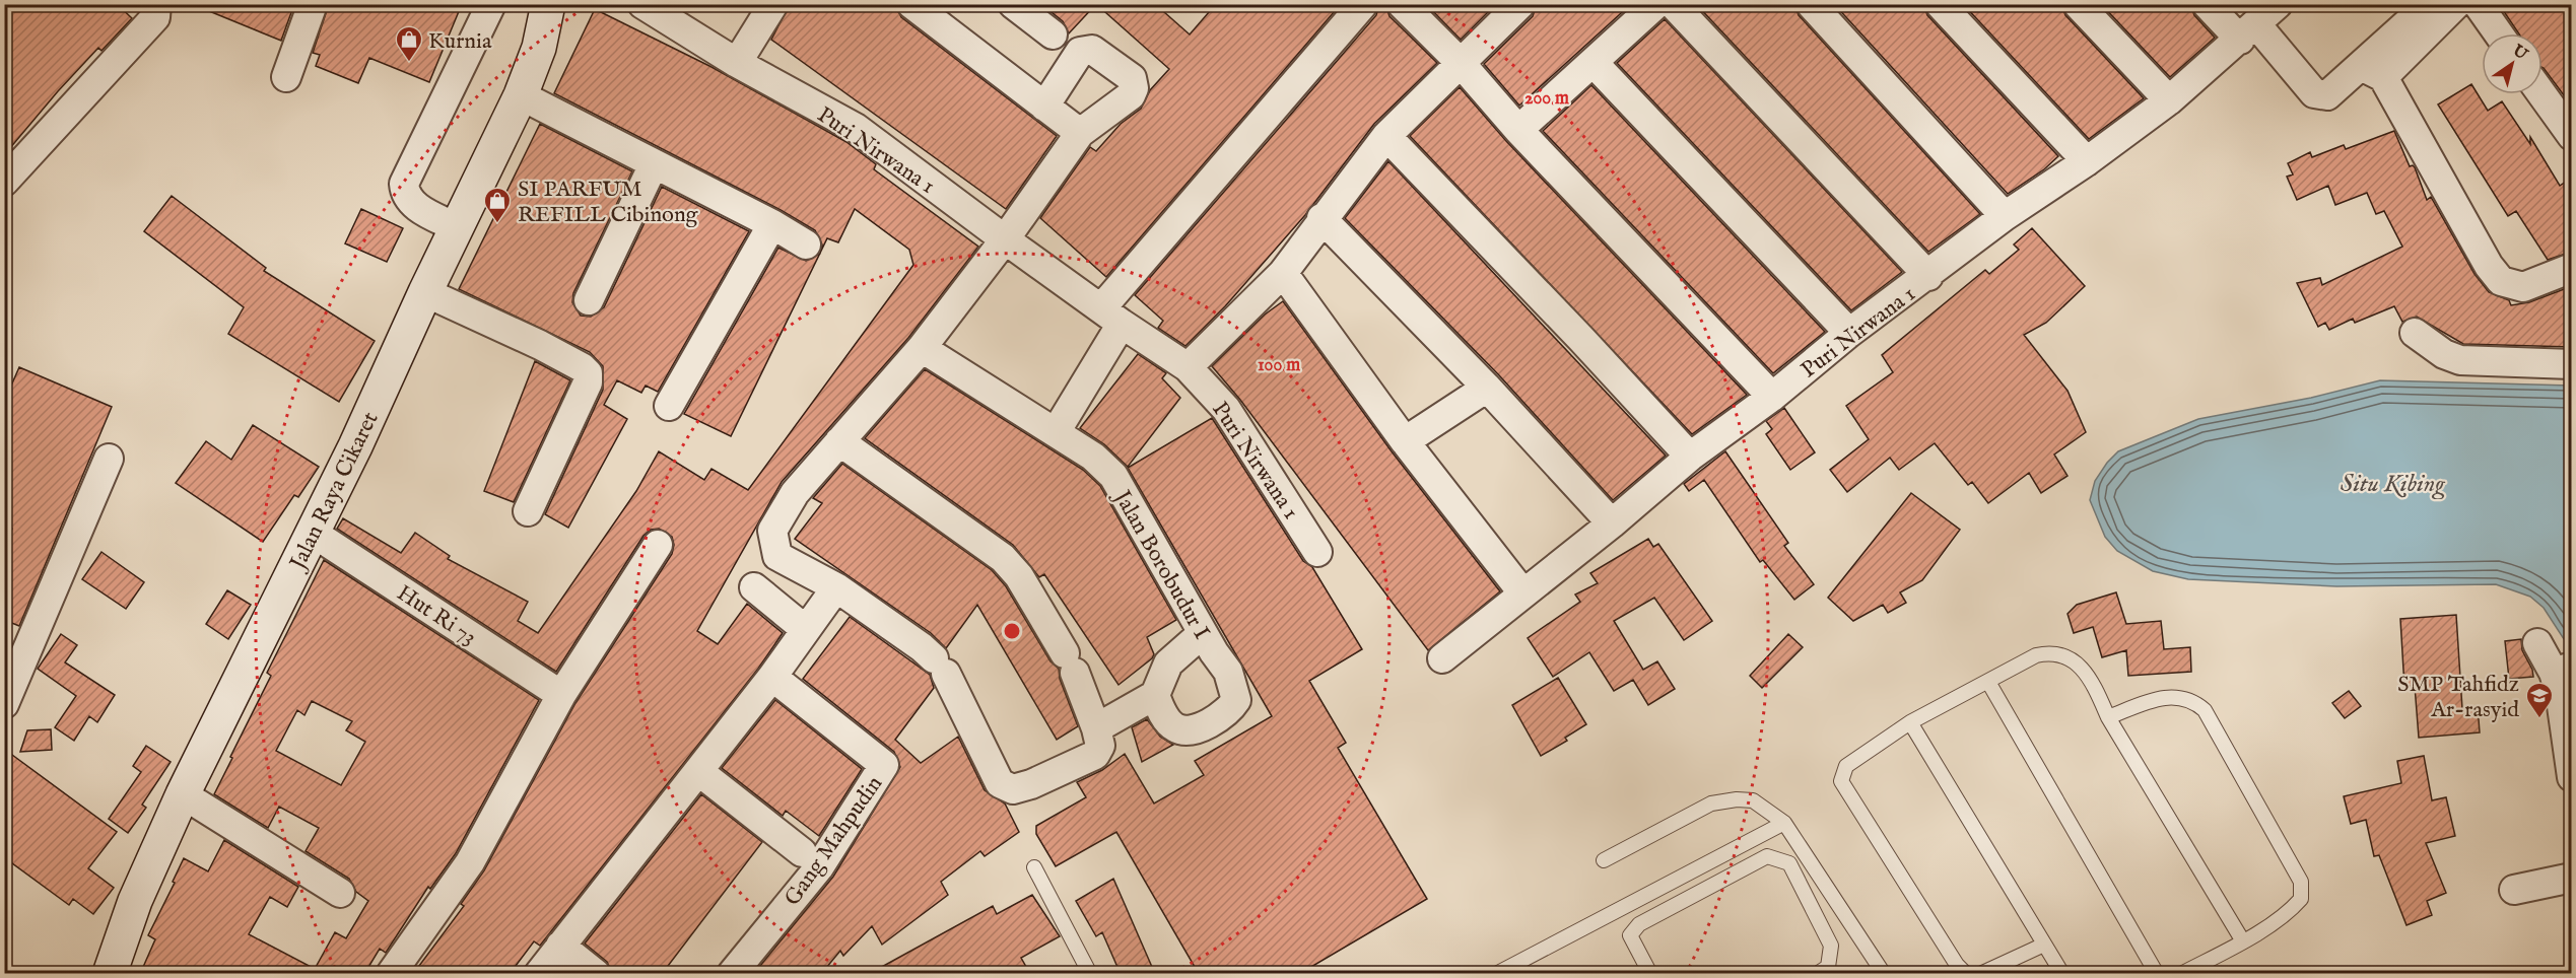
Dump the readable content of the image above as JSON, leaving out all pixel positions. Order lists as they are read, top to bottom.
{
  "streets": {
    "main road": ["Jalan Raya Cikaret"],
    "street": [
      "Puri Nirwana 1",
      "Jalan Borobudur I",
      "Hut Ri 73",
      "Gang Mahpudin"
    ]
  },
  "crossings": [
    ["Jalan Raya Cikaret", "Hut Ri 73"]
  ],
  "water": ["Situ Kibing"],
  "places": {
    "shop": ["Kurnia", "SI PARFUM REFILL Cibinong"],
    "school or university": ["SMP Tahfidz Ar-rasyid"]
  },
  "north": "top right",
  "rings": ["200 m", "100 m"]
}
